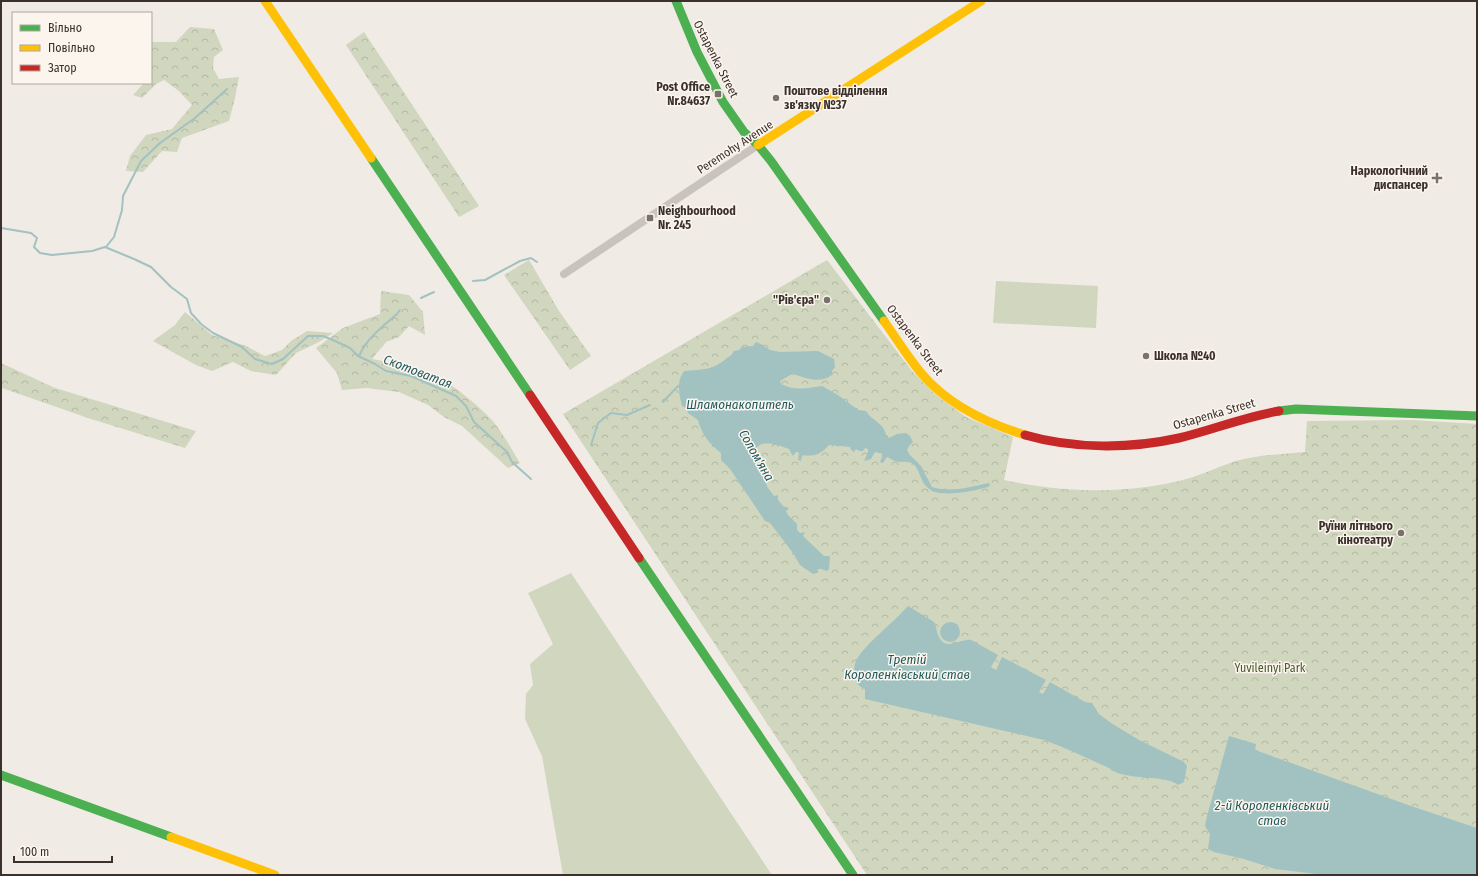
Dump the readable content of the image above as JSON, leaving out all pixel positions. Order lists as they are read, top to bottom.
{
  "streets": {
    "street": ["Ostapenka Street", "Peremohy Avenue"]
  },
  "crossings": [
    ["Ostapenka Street", "Peremohy Avenue"]
  ],
  "water": [
    "Скотоватая",
    "Шламонакопитель",
    "Солом'яна",
    "Третій Короленківський став",
    "2-й Короленківський став"
  ],
  "parks": ["Yuvileinyi Park"],
  "places": {
    "transit": ["Post Office Nr.84637", "Neighbourhood Nr. 245"],
    "other": [
      "Поштове відділення зв'язку №37",
      "\"Рів'єра\"",
      "Школа №40",
      "Руїни літнього кінотеатру"
    ],
    "health": ["Наркологічний диспансер"]
  },
  "legend": ["Вільно", "Повільно", "Затор"],
  "scale_bar": "100 m"
}
